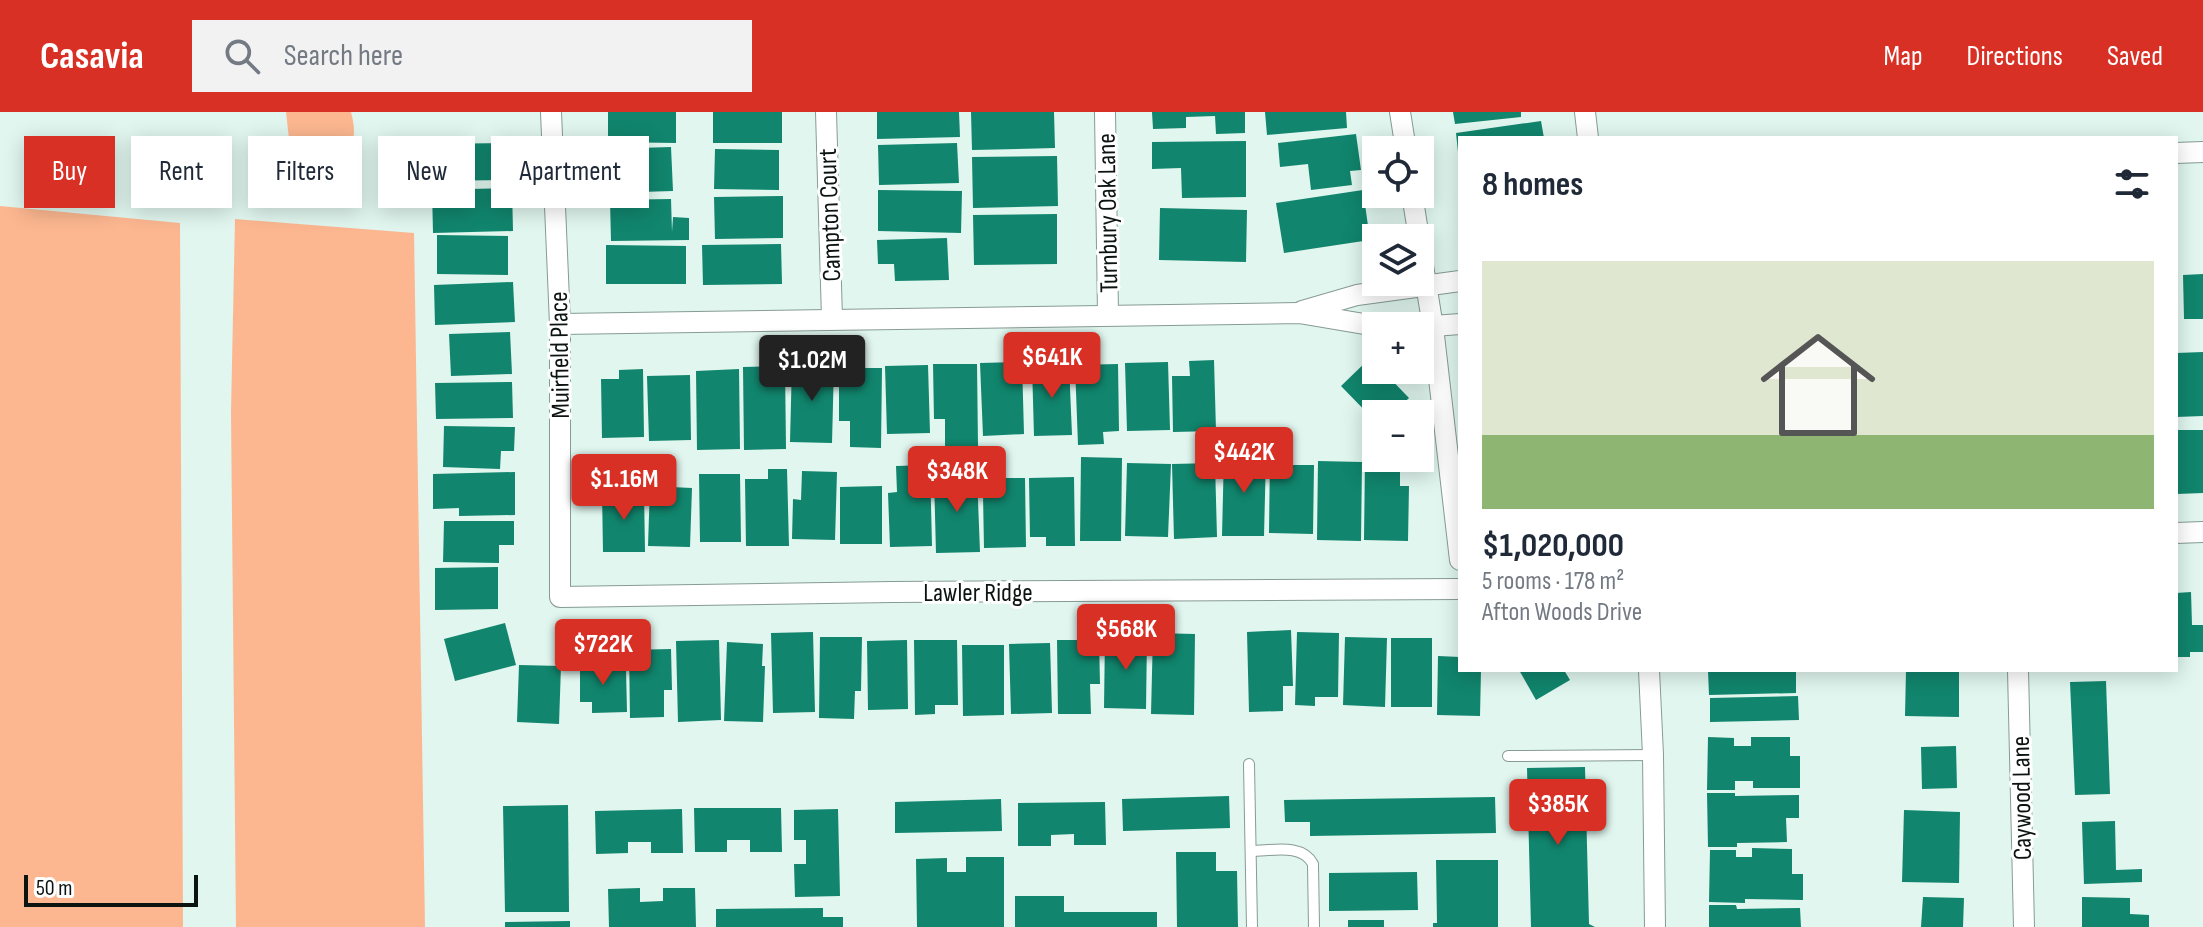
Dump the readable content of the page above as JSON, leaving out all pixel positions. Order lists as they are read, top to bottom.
{
  "streets": {
    "street": [
      "Turnbury Oak Lane",
      "Campton Court",
      "Muirfield Place",
      "Lawler Ridge",
      "Caywood Lane"
    ]
  },
  "crossings": [
    ["Muirfield Place", "Lawler Ridge"]
  ],
  "scale_bar": "50 m",
  "page": {
    "header": "Casavia",
    "search": "Search here",
    "nav": ["Map", "Directions", "Saved"],
    "map_buttons": ["+", "−"],
    "chip": [
      "Buy",
      "Rent",
      "Filters",
      "New",
      "Apartment"
    ],
    "heading": "8 homes",
    "list": [
      {
        "name": "$1,020,000",
        "note": "5 rooms · 178 m² · Afton Woods Drive"
      }
    ],
    "price": [
      "$641K",
      "$1.02M",
      "$442K",
      "$348K",
      "$1.16M",
      "$568K",
      "$722K",
      "$385K"
    ],
    "scale": "50 m"
  }
}
